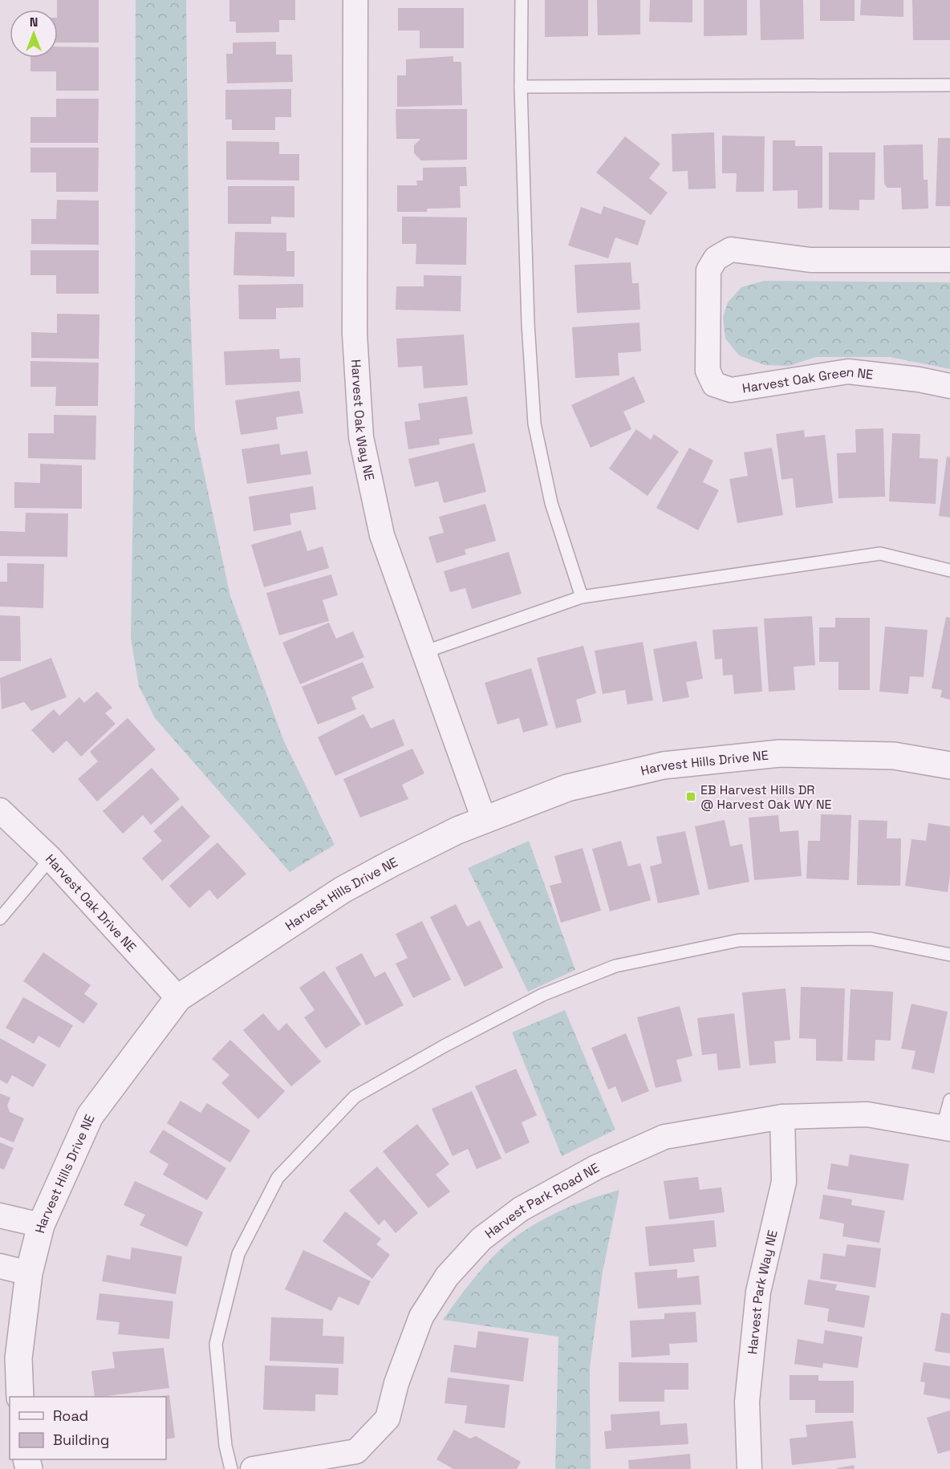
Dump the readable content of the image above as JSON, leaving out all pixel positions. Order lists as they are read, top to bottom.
{
  "streets": {
    "street": [
      "Harvest Oak Green NE",
      "Harvest Oak Way NE",
      "Harvest Hills Drive NE",
      "Harvest Oak Drive NE",
      "Harvest Park Road NE",
      "Harvest Park Way NE"
    ]
  },
  "crossings": [
    ["Harvest Oak Way NE", "Harvest Hills Drive NE"],
    ["Harvest Hills Drive NE", "Harvest Oak Drive NE"],
    ["Harvest Park Road NE", "Harvest Park Way NE"]
  ],
  "places": {
    "transit": ["EB Harvest Hills DR @ Harvest Oak WY NE"]
  },
  "legend": ["Road", "Building"],
  "north": "top"
}
